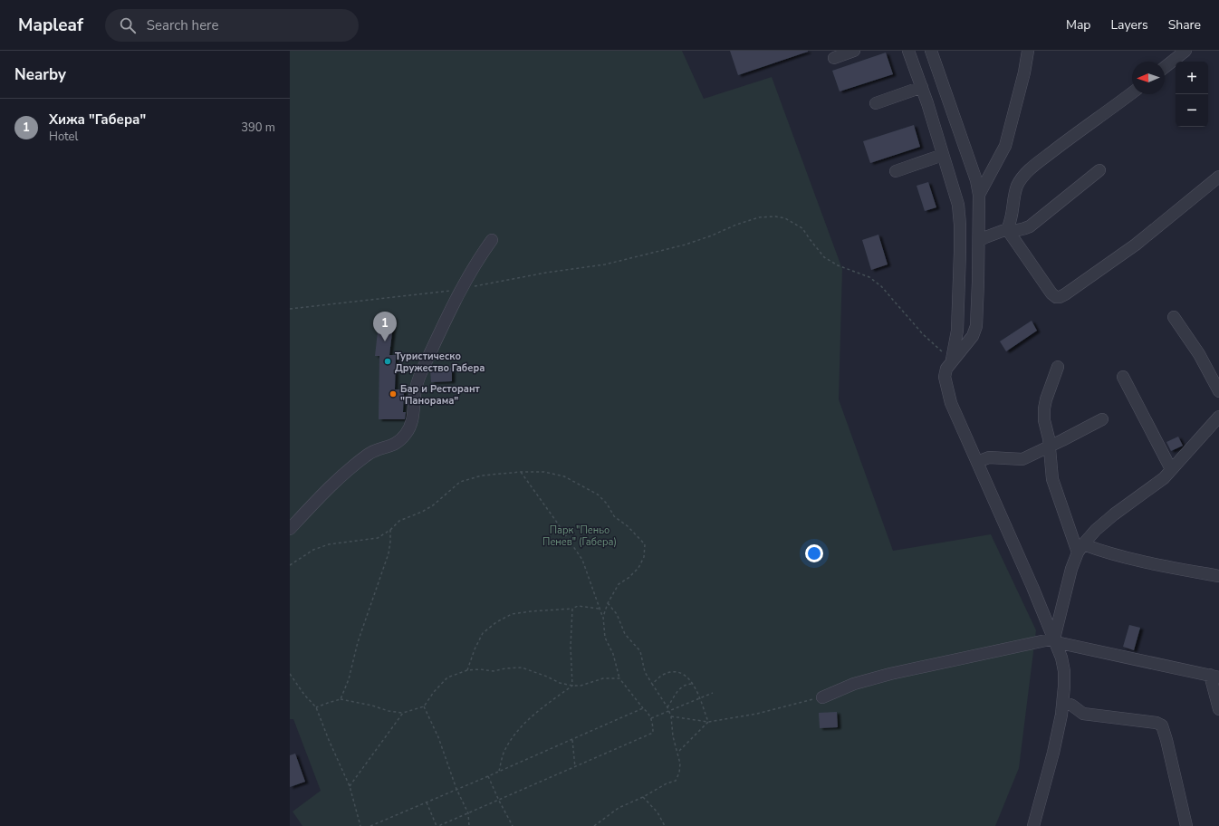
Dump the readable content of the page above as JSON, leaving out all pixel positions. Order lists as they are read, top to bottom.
{
  "parks": ["Парк \"Пеньо Пенев\" (Габера)"],
  "places": ["Туристическо Дружество Габера", "Бар и Ресторант \"Панорама\""],
  "north": "left",
  "page": {
    "header": "Mapleaf",
    "search": "Search here",
    "nav": ["Map", "Layers", "Share"],
    "heading": "Nearby",
    "map_buttons": ["+", "−"],
    "list": [
      {
        "mark": "1",
        "name": "Хижа \"Габера\"",
        "note": "Hotel",
        "value": "390 m"
      }
    ],
    "pins": "1"
  }
}
